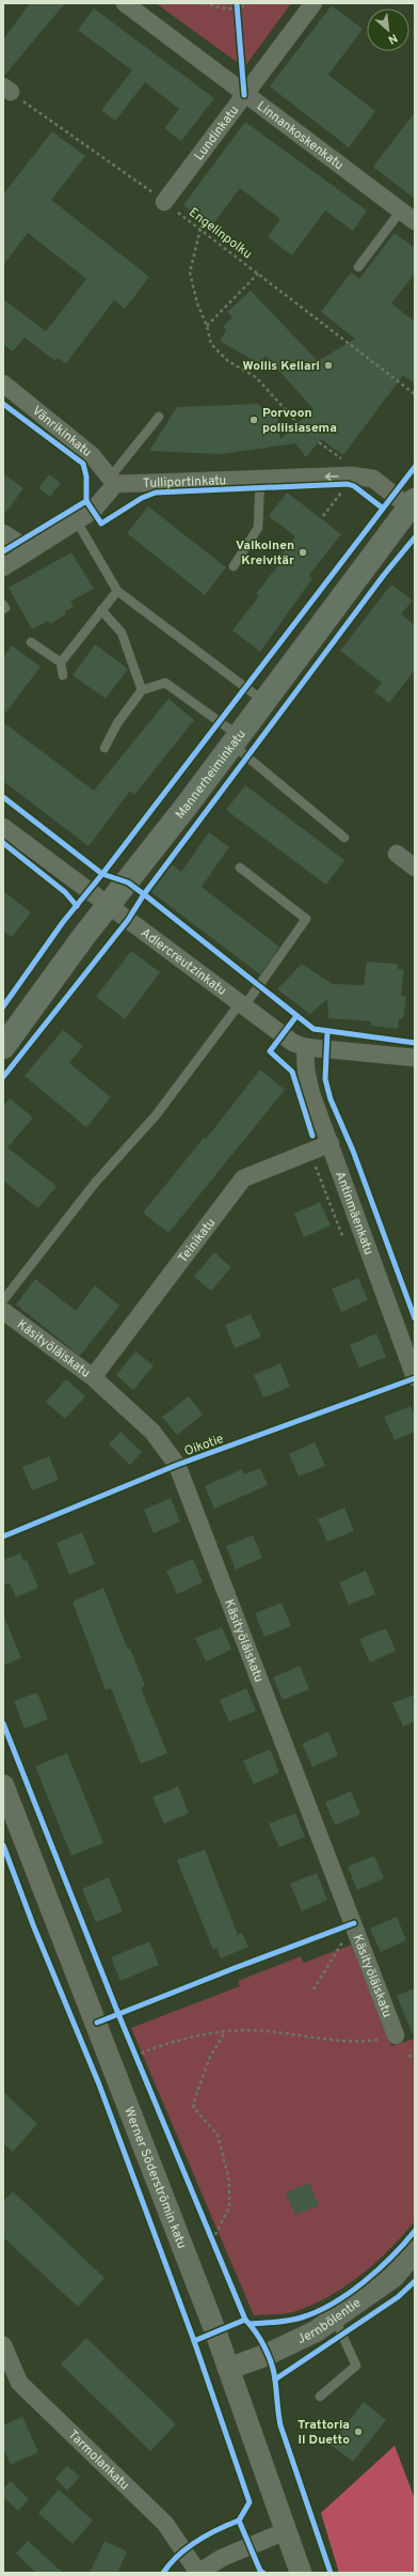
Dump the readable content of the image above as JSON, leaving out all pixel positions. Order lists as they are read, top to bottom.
{
  "streets": {
    "main road": ["Mannerheiminkatu"],
    "street": [
      "Lundinkatu",
      "Linnankoskenkatu",
      "Vänrikinkatu",
      "Tulliportinkatu",
      "Adlercreutzinkatu",
      "Antinmäenkatu",
      "Teinikatu",
      "Käsityöläiskatu",
      "Werner Söderströmin katu",
      "Jernbölentie",
      "Tarmolankatu"
    ],
    "path": ["Engelinpolku"],
    "cycle path": ["Oikotie"]
  },
  "crossings": [
    ["Lundinkatu", "Linnankoskenkatu"],
    ["Lundinkatu", "Engelinpolku"],
    ["Vänrikinkatu", "Tulliportinkatu"],
    ["Tulliportinkatu", "Mannerheiminkatu"],
    ["Mannerheiminkatu", "Adlercreutzinkatu"],
    ["Adlercreutzinkatu", "Antinmäenkatu"],
    ["Antinmäenkatu", "Teinikatu"],
    ["Teinikatu", "Käsityöläiskatu"],
    ["Werner Söderströmin katu", "Jernbölentie"]
  ],
  "places": [
    "Wollis Kellari",
    "Porvoon poliisiasema",
    "Valkoinen Kreivitär",
    "Trattoria Il Duetto"
  ],
  "north": "bottom right"
}
